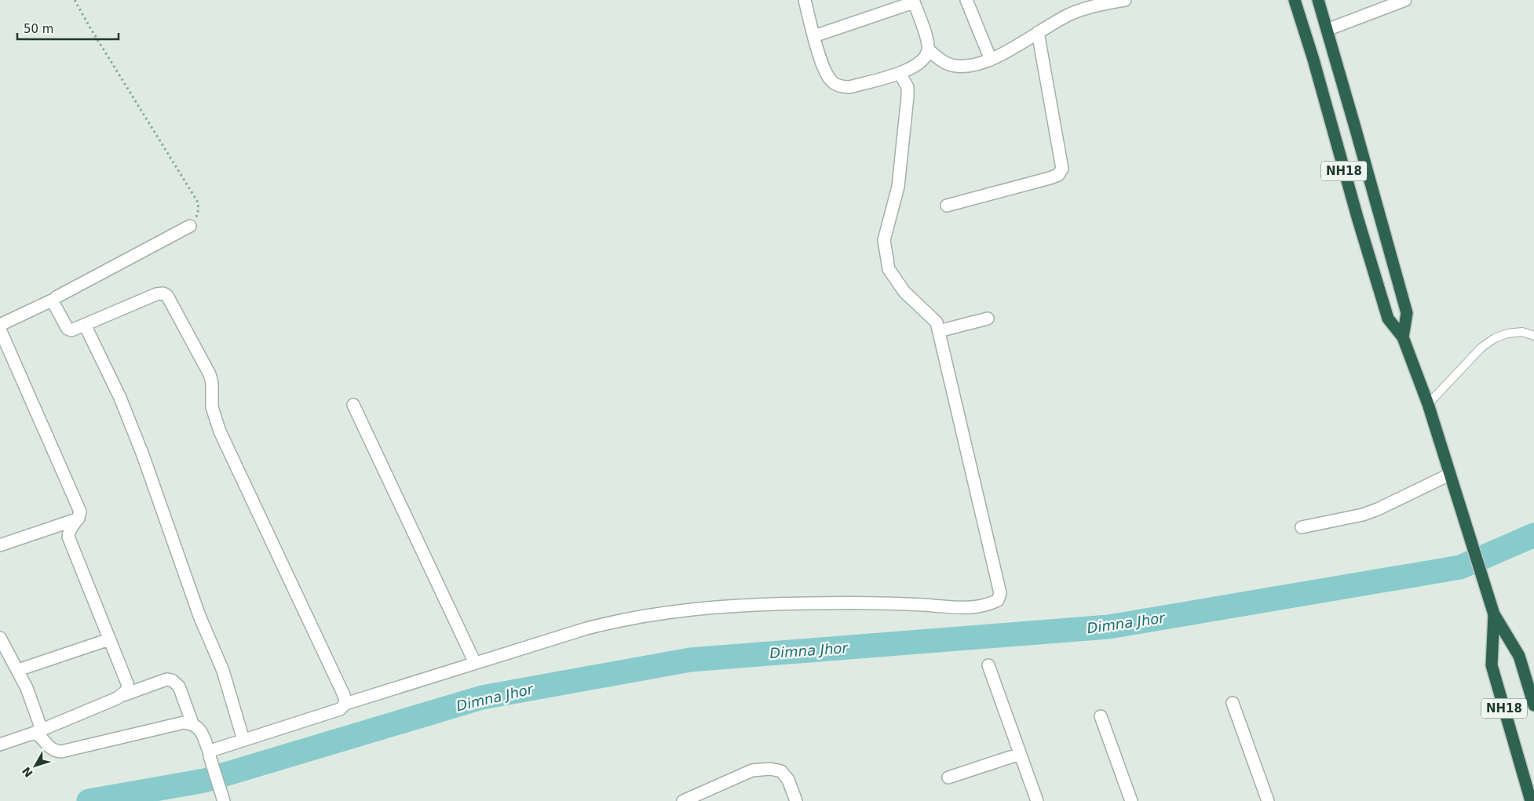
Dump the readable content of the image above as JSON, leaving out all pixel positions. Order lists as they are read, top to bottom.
{
  "streets": {
    "highway": ["NH18"]
  },
  "water": ["Dimna Jhor"],
  "scale_bar": "50 m",
  "north": "bottom left"
}
